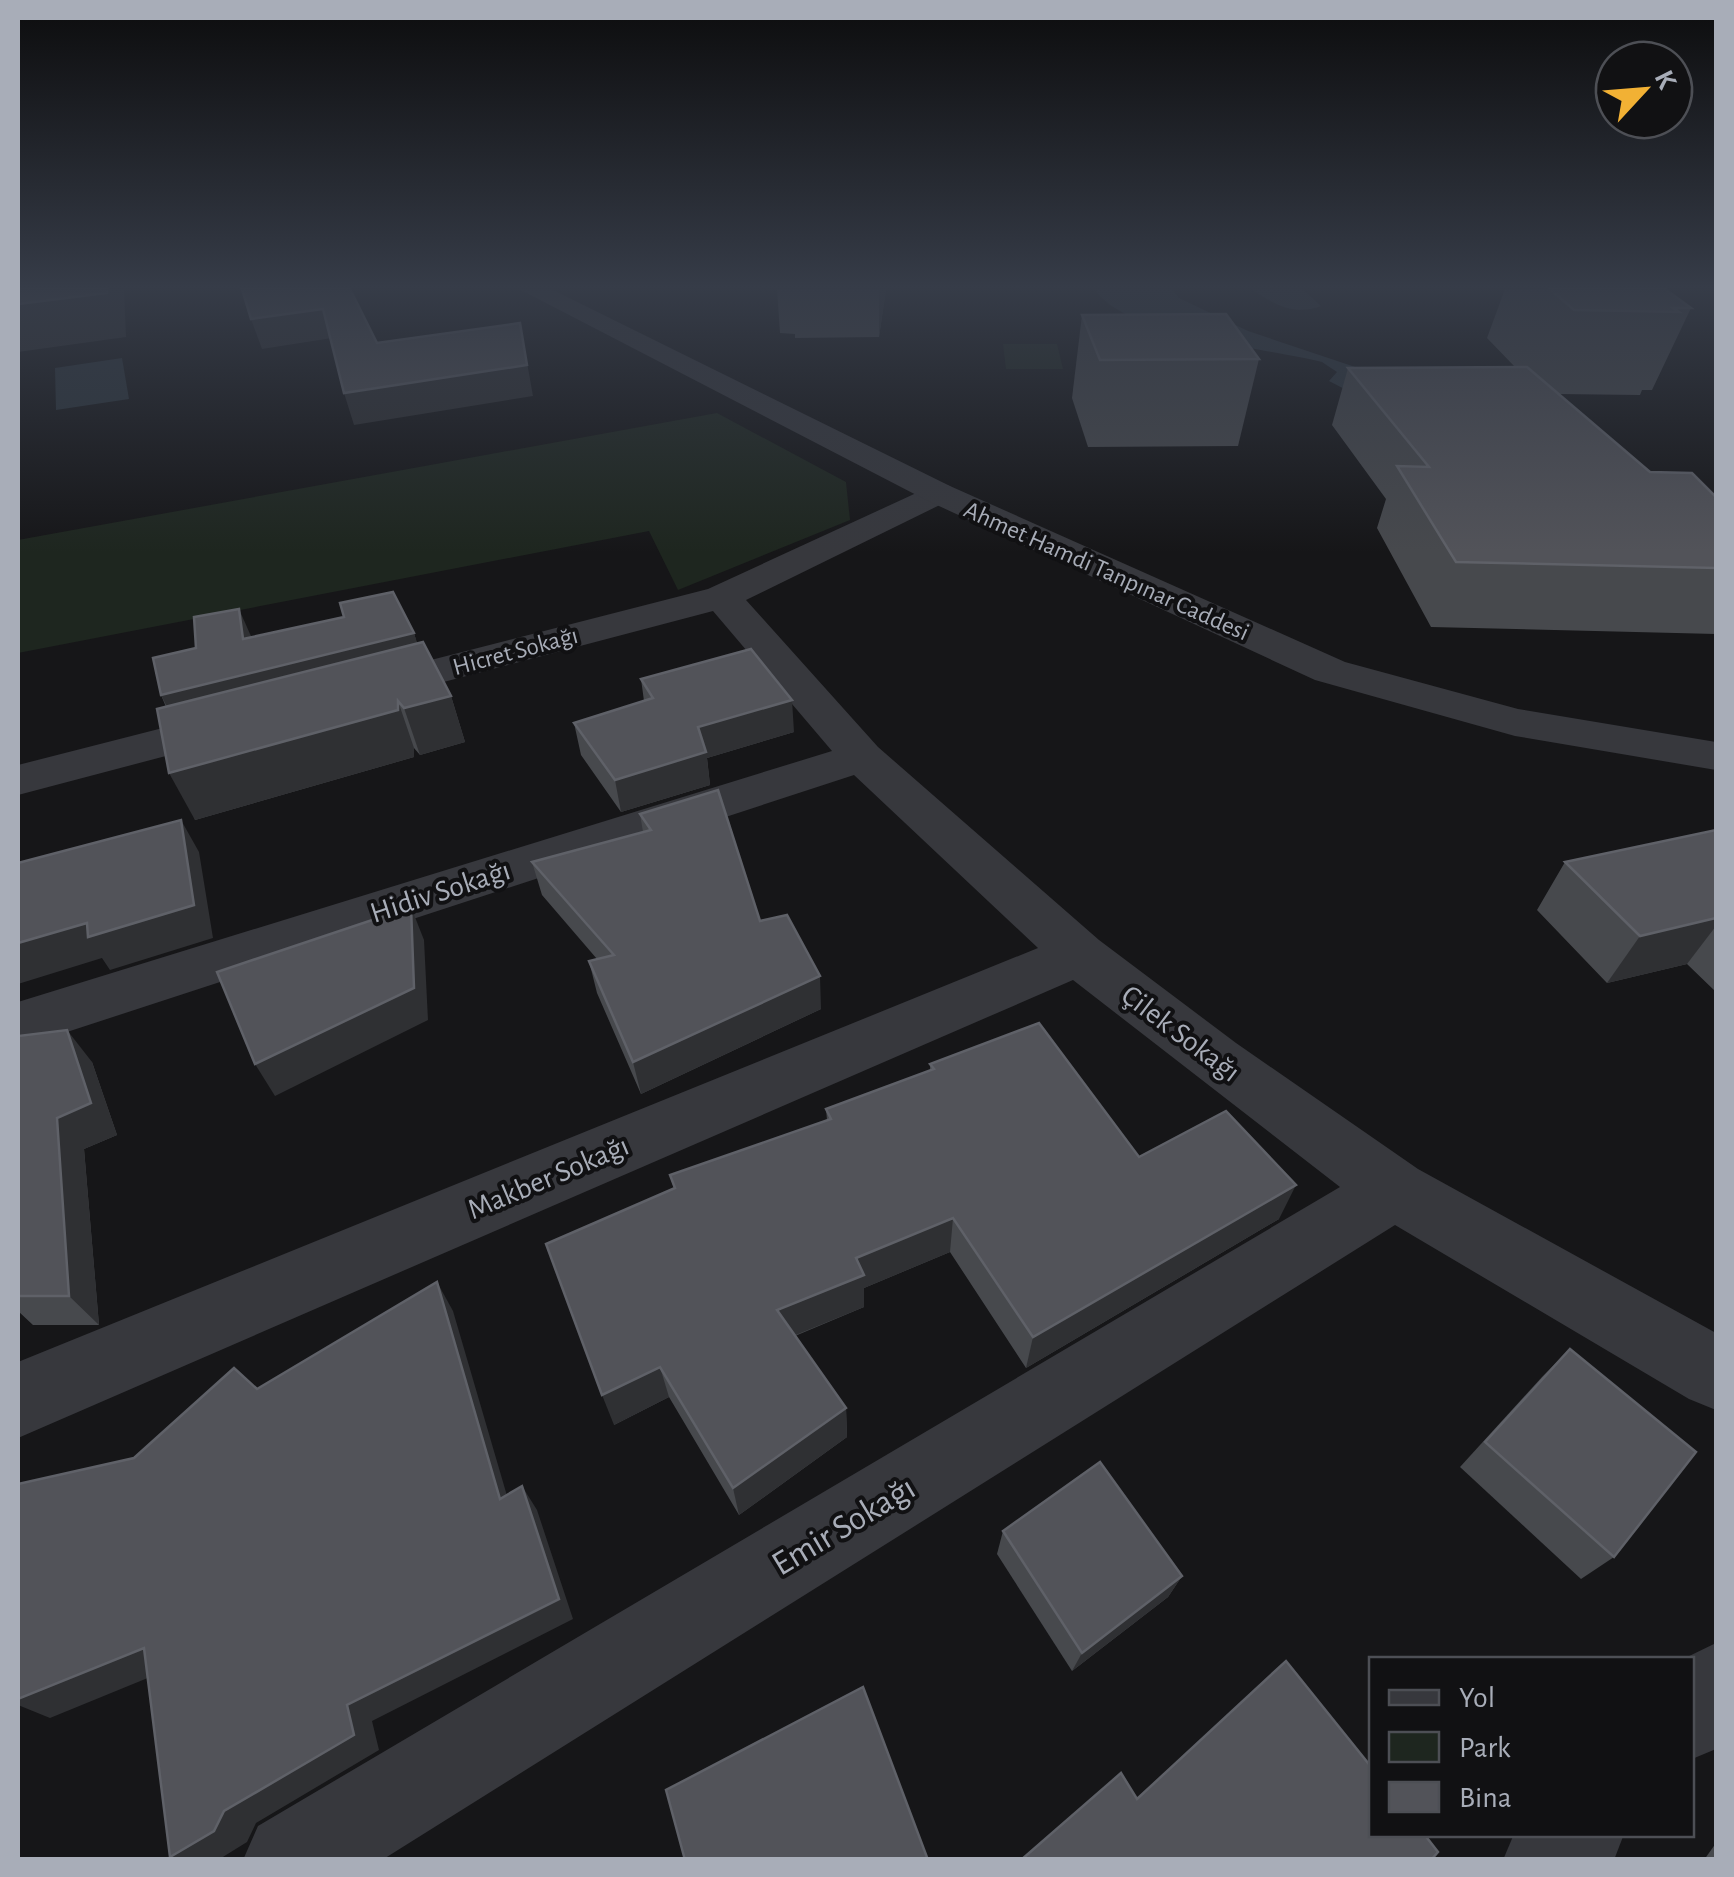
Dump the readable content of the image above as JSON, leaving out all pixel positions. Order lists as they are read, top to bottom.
{
  "streets": {
    "street": [
      "Ahmet Hamdi Tanpınar Caddesi",
      "Hicret Sokağı",
      "Hidiv Sokağı",
      "Çilek Sokağı",
      "Makber Sokağı",
      "Emir Sokağı"
    ]
  },
  "crossings": [
    ["Ahmet Hamdi Tanpınar Caddesi", "Hicret Sokağı"],
    ["Hicret Sokağı", "Çilek Sokağı"],
    ["Hidiv Sokağı", "Çilek Sokağı"],
    ["Çilek Sokağı", "Makber Sokağı"],
    ["Çilek Sokağı", "Emir Sokağı"]
  ],
  "legend": ["Yol", "Park", "Bina"],
  "north": "top right"
}
